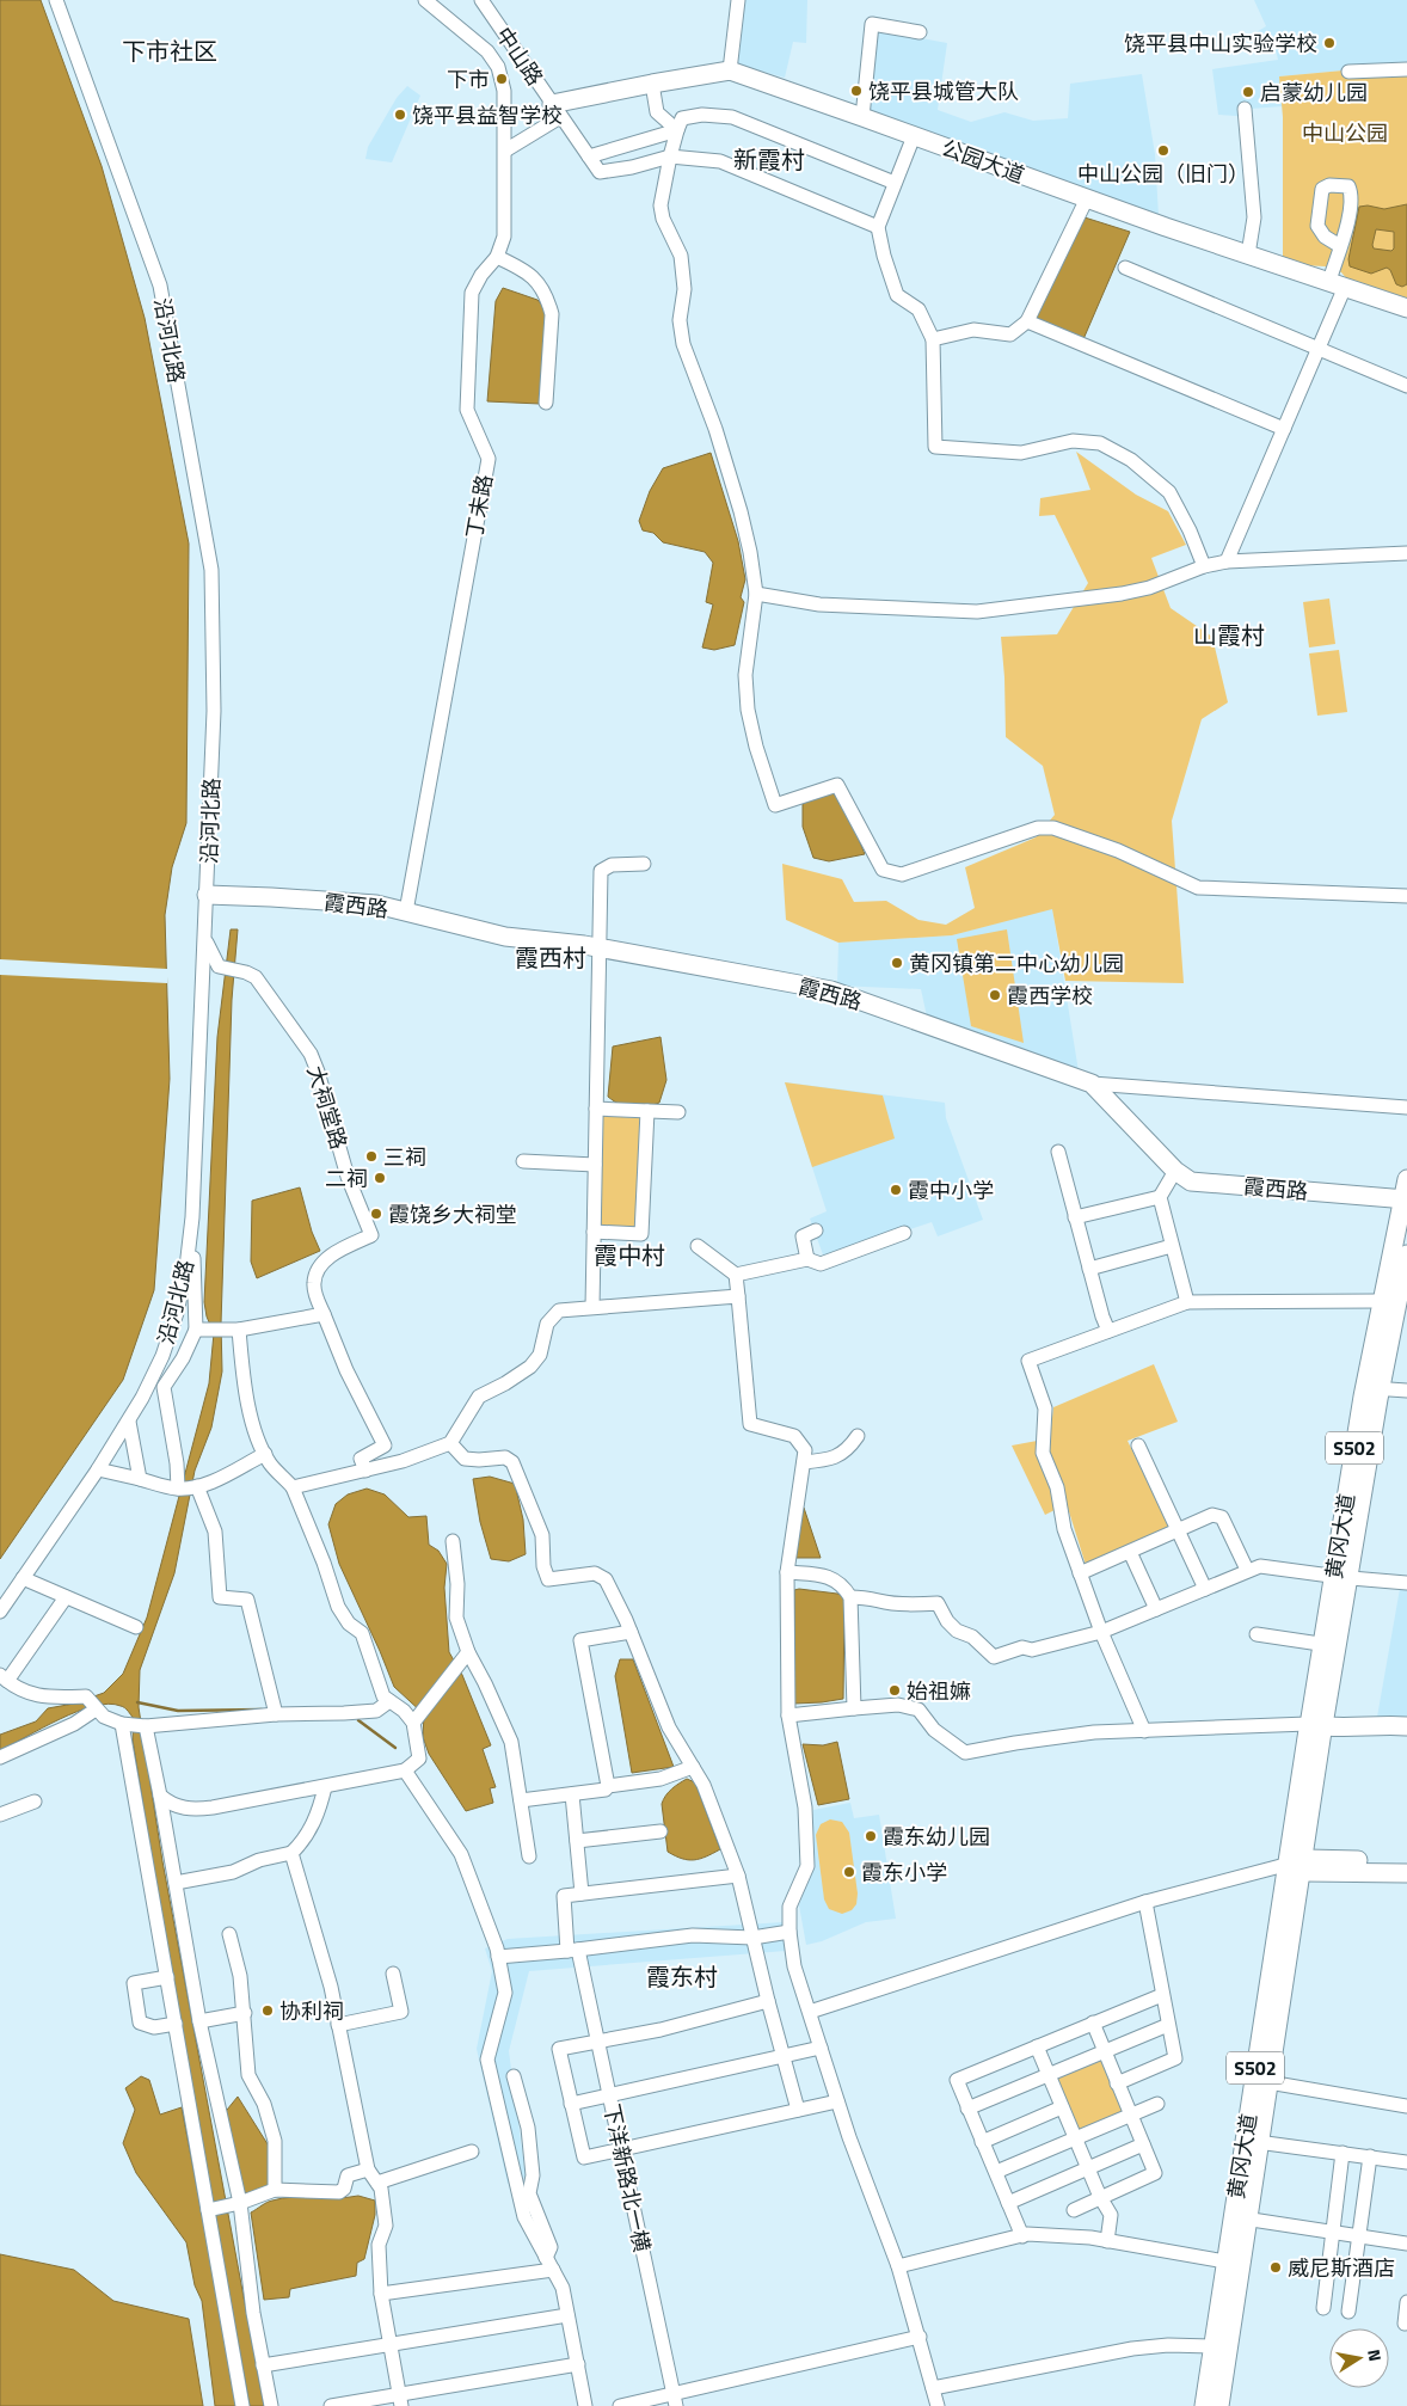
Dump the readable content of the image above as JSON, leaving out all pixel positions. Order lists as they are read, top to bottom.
{
  "streets": {
    "main road": [
      "公园大道",
      "霞西路",
      "S502",
      "黄冈大道"
    ],
    "street": [
      "中山路",
      "沿河北路",
      "丁未路",
      "大祠堂路",
      "下洋新路北一横"
    ]
  },
  "crossings": [
    ["中山路", "公园大道"],
    ["沿河北路", "霞西路"],
    ["沿河北路", "大祠堂路"],
    ["丁未路", "霞西路"]
  ],
  "districts": [
    "下市社区",
    "新霞村",
    "山霞村",
    "霞西村",
    "霞中村",
    "霞东村"
  ],
  "parks": ["中山公园"],
  "places": [
    "饶平县中山实验学校",
    "下市",
    "饶平县城管大队",
    "启蒙幼儿园",
    "饶平县益智学校",
    "中山公园（旧门）",
    "黄冈镇第二中心幼儿园",
    "霞西学校",
    "三祠",
    "二祠",
    "霞中小学",
    "霞饶乡大祠堂",
    "始祖嫲",
    "霞东幼儿园",
    "霞东小学",
    "协利祠",
    "威尼斯酒店"
  ],
  "north": "right"
}
